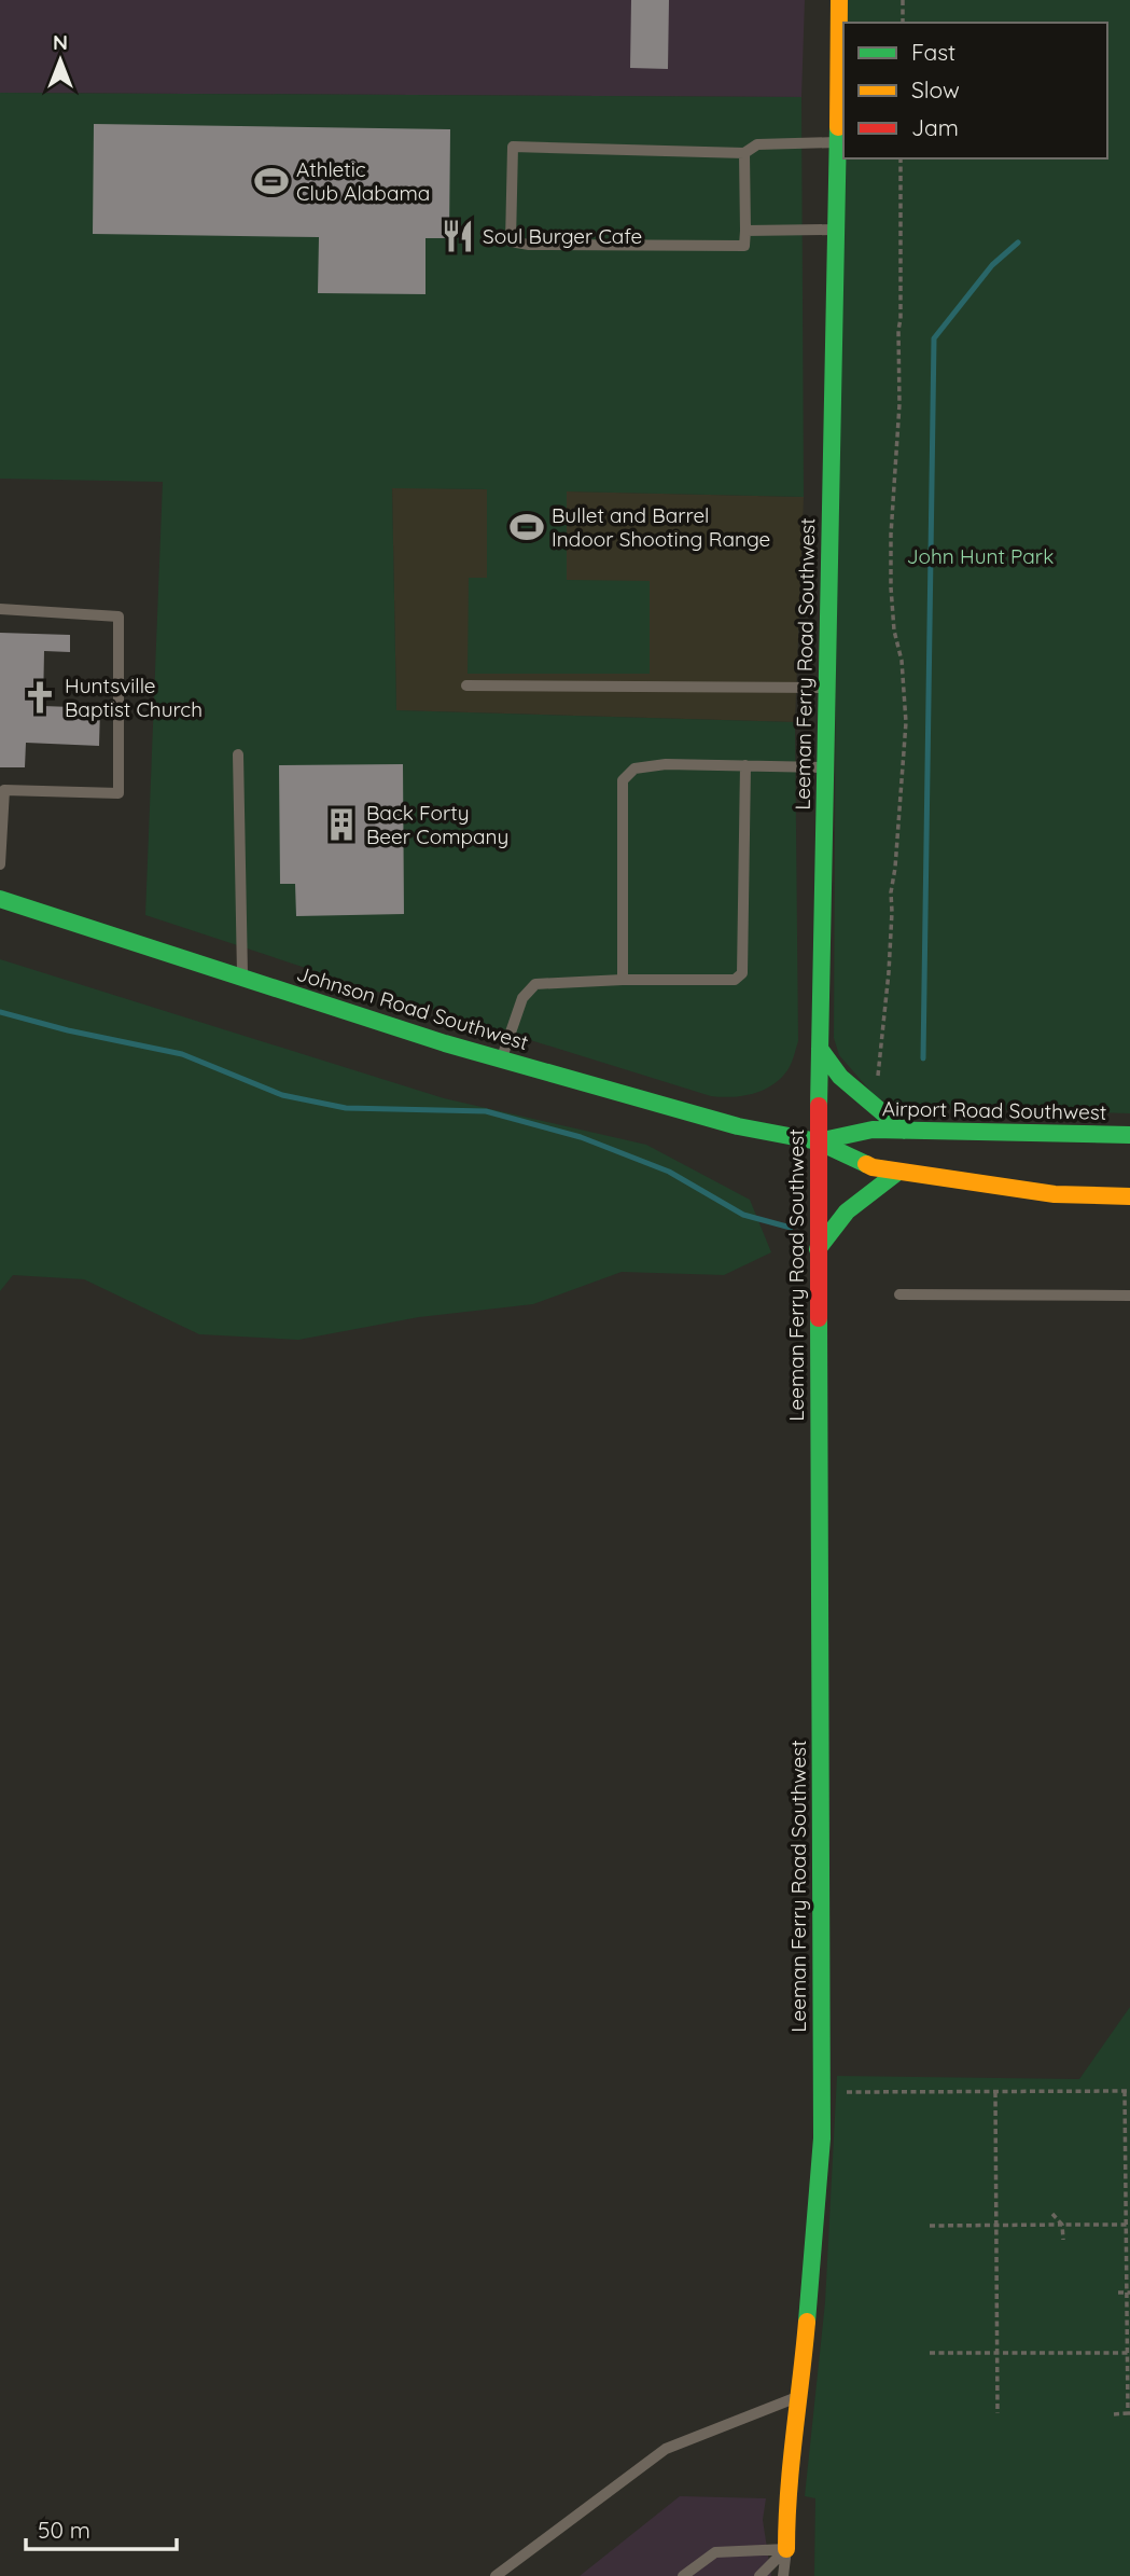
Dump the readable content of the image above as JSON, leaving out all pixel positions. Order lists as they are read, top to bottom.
{
  "streets": {
    "street": ["Leeman Ferry Road Southwest", "Johnson Road Southwest", "Airport Road Southwest"]
  },
  "crossings": [
    ["Leeman Ferry Road Southwest", "Johnson Road Southwest"],
    ["Leeman Ferry Road Southwest", "Airport Road Southwest"],
    ["Johnson Road Southwest", "Airport Road Southwest"]
  ],
  "parks": ["John Hunt Park"],
  "places": {
    "sports": ["Athletic Club Alabama", "Bullet and Barrel Indoor Shooting Range"],
    "restaurant": ["Soul Burger Cafe"],
    "church": ["Huntsville Baptist Church"],
    "building": ["Back Forty Beer Company"]
  },
  "legend": ["Fast", "Slow", "Jam"],
  "scale_bar": "50 m",
  "north": "top"
}
